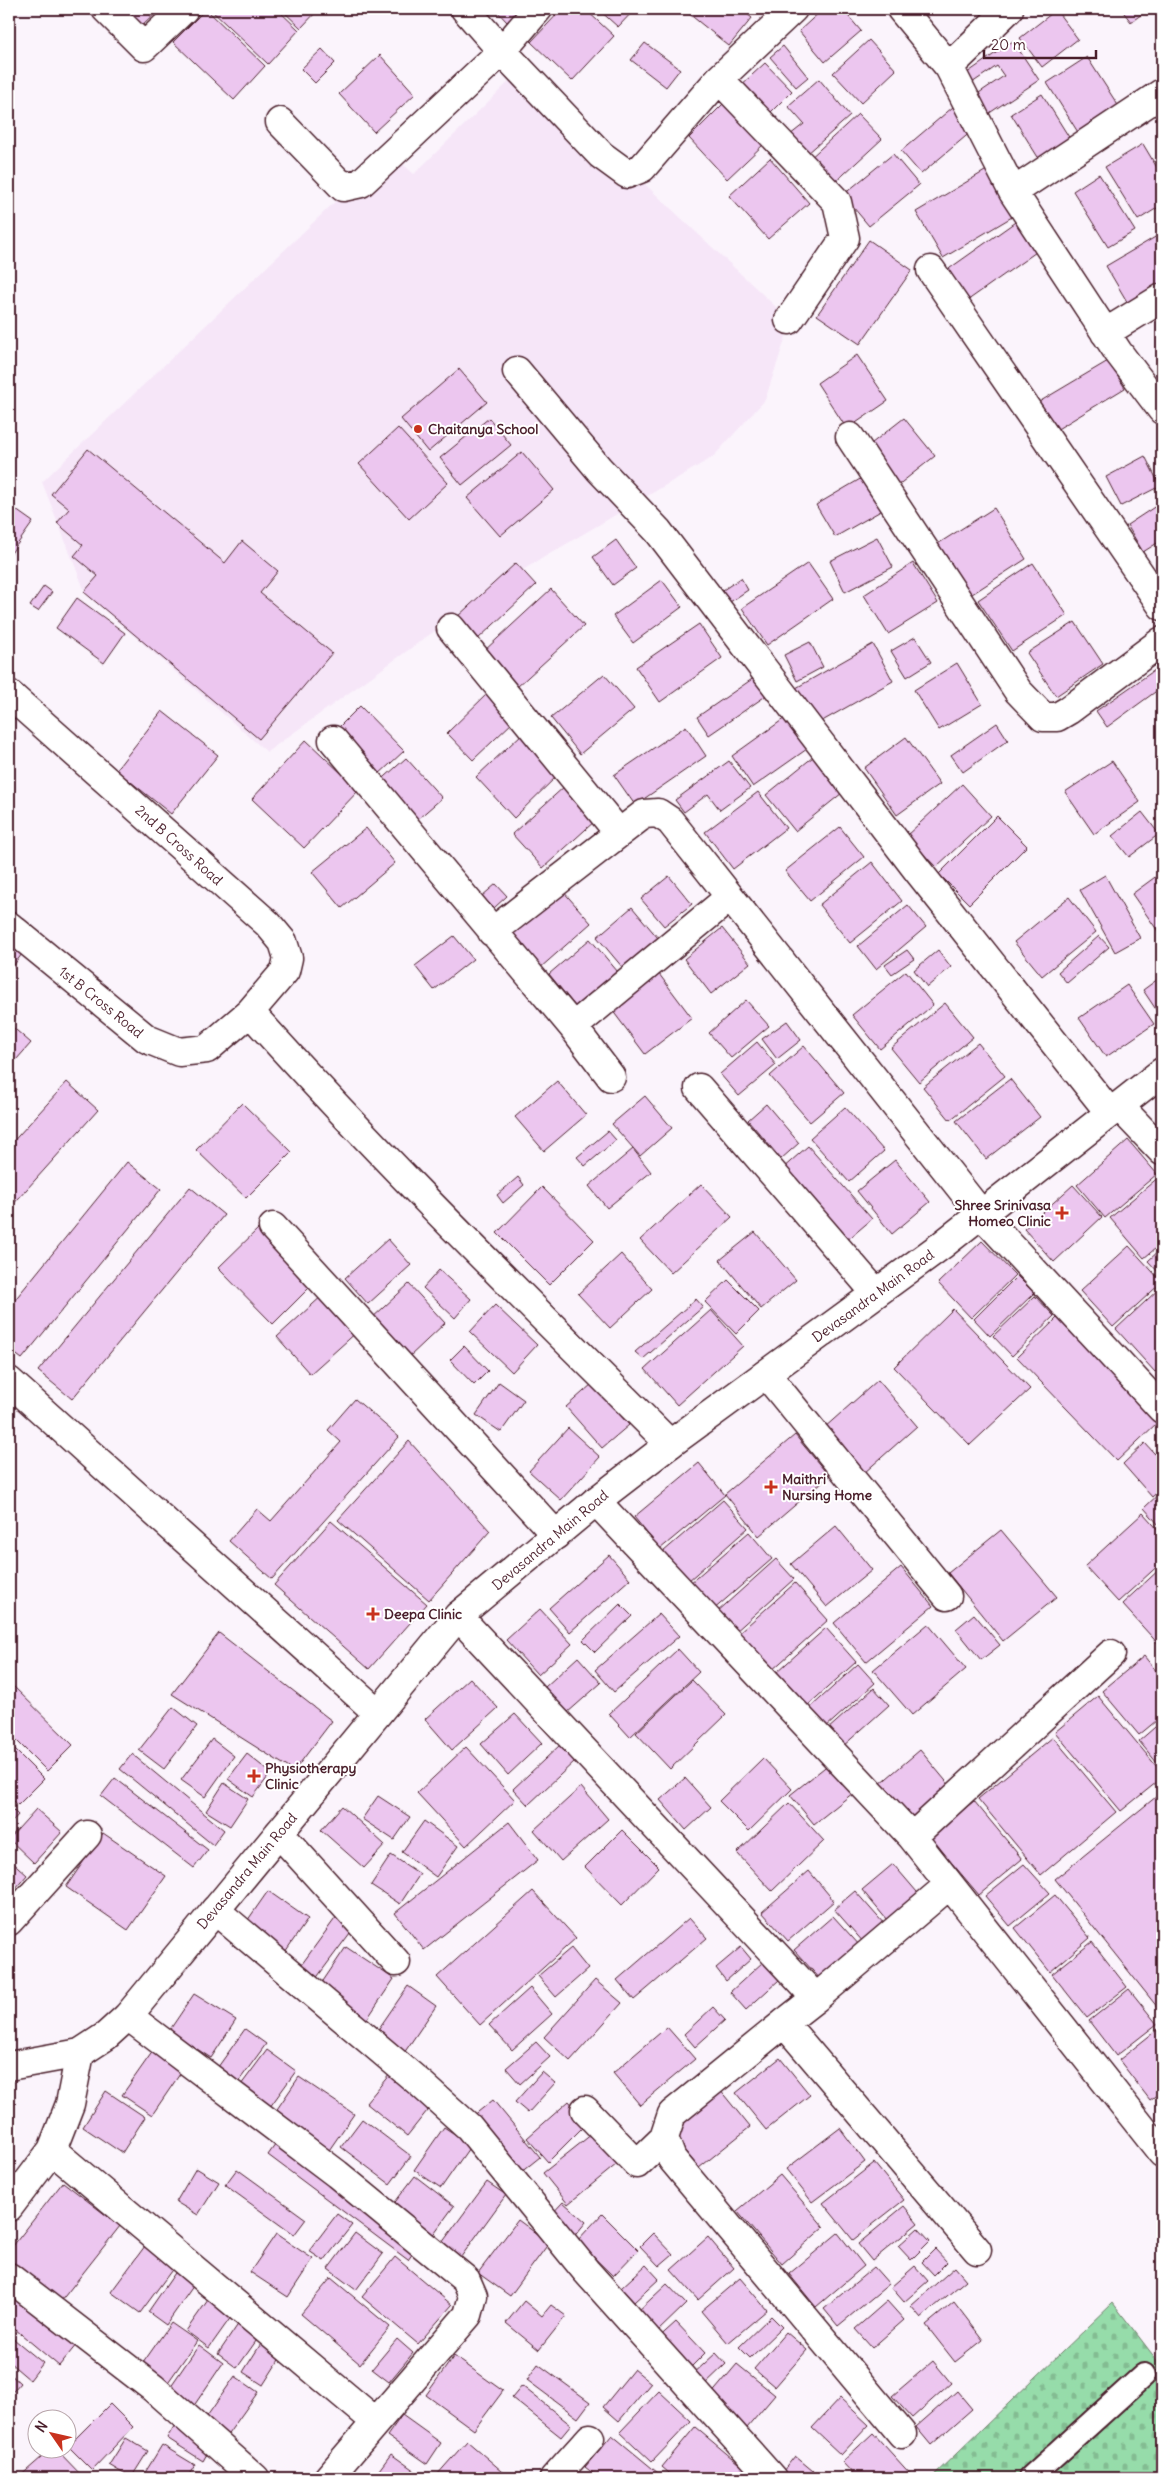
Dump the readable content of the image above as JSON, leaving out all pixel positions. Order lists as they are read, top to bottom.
{
  "streets": {
    "street": ["2nd B Cross Road", "1st B Cross Road", "Devasandra Main Road"]
  },
  "crossings": [
    ["2nd B Cross Road", "1st B Cross Road"]
  ],
  "places": {
    "other": ["Chaitanya School"],
    "health": [
      "Shree Srinivasa Homeo Clinic",
      "Maithri Nursing Home",
      "Deepa Clinic",
      "Physiotherapy Clinic"
    ]
  },
  "scale_bar": "20 m",
  "north": "top left"
}
